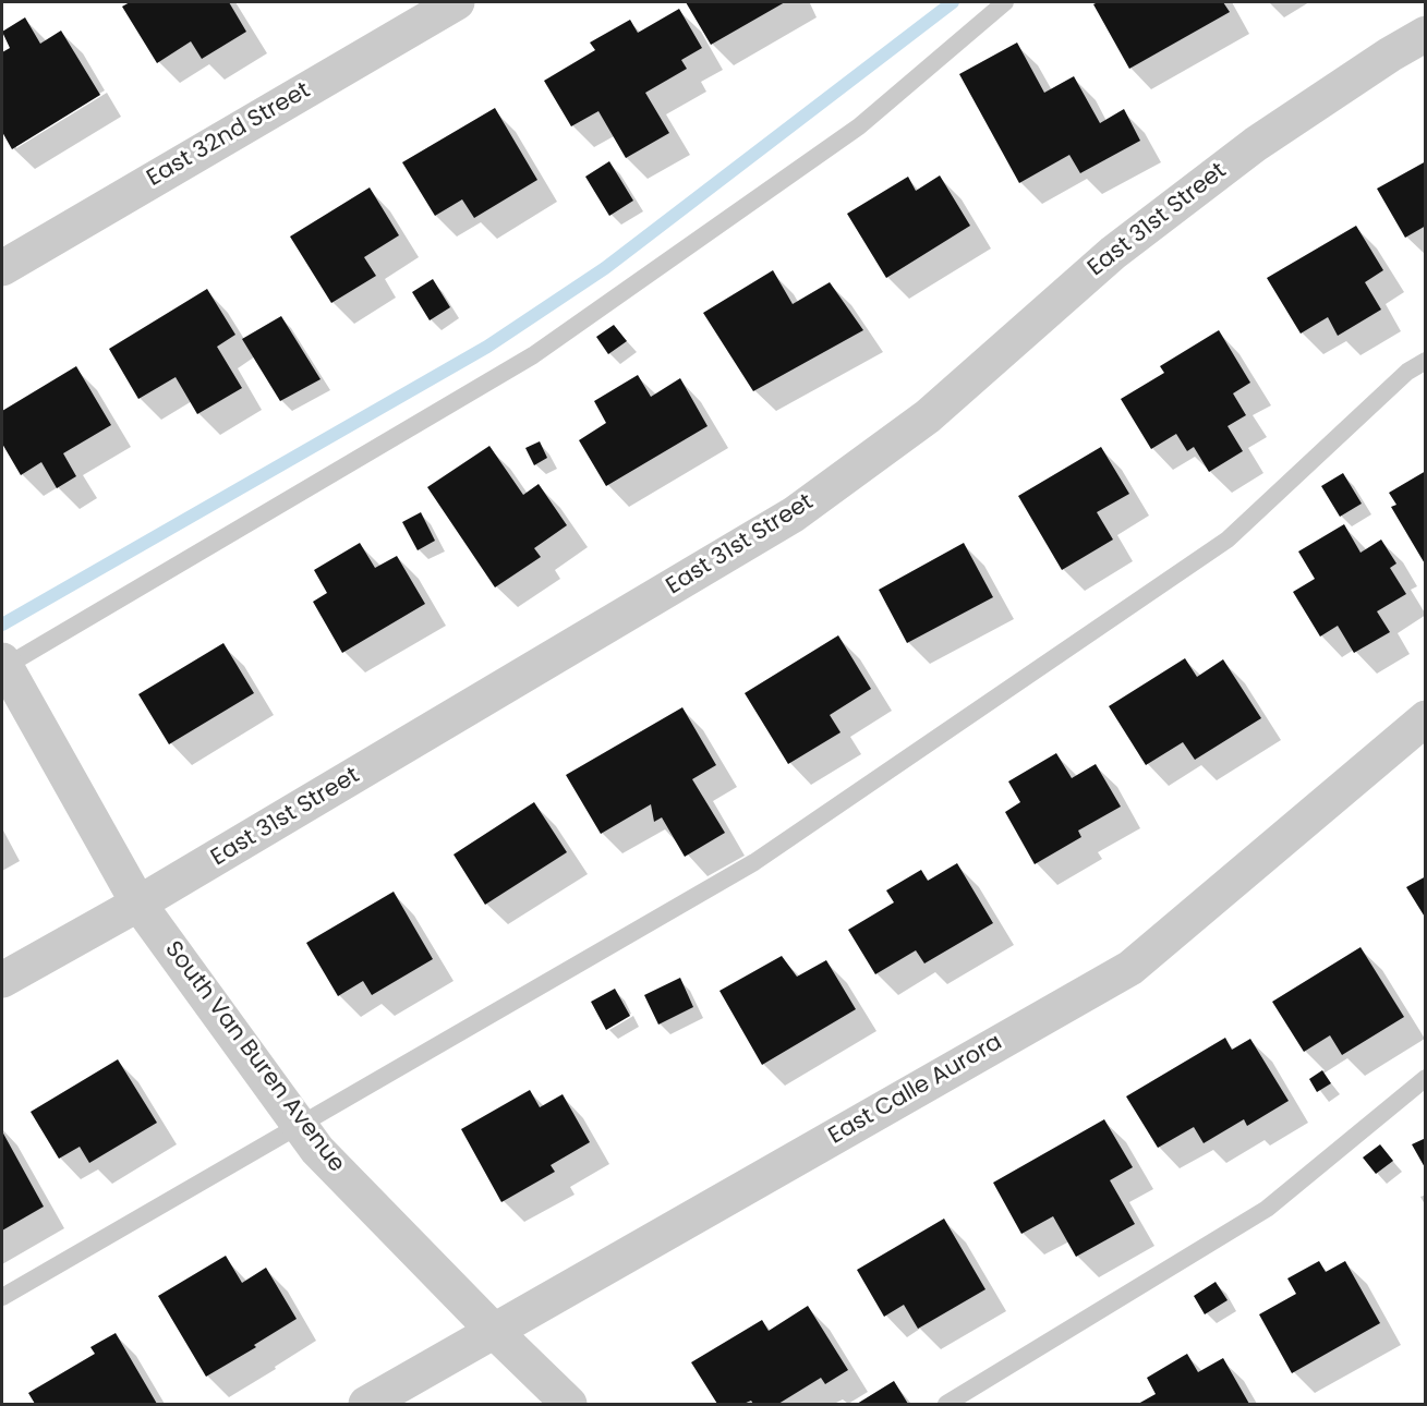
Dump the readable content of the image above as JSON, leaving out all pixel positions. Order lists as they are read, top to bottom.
{
  "streets": {
    "street": [
      "East 32nd Street",
      "East 31st Street",
      "South Van Buren Avenue",
      "East Calle Aurora"
    ]
  },
  "crossings": [
    ["East 31st Street", "South Van Buren Avenue"],
    ["South Van Buren Avenue", "East Calle Aurora"]
  ]
}
